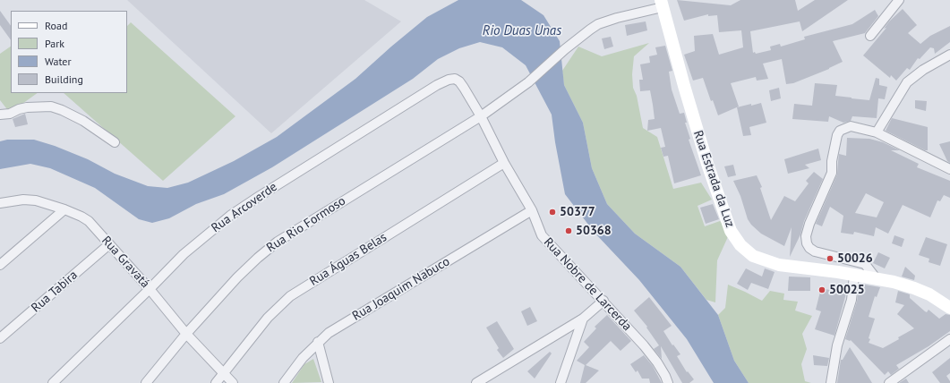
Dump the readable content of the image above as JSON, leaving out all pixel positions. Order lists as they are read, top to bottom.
{
  "streets": {
    "main road": ["Rua Estrada da Luz"],
    "street": [
      "Rua Arcoverde",
      "Rua Rio Formoso",
      "Rua Águas Belas",
      "Rua Gravatá",
      "Rua Nobre de Larcerda",
      "Rua Joaquim Nabuco",
      "Rua Tabira"
    ]
  },
  "crossings": [
    ["Rua Estrada da Luz", "Rua Rio Formoso"],
    ["Rua Arcoverde", "Rua Gravatá"],
    ["Rua Arcoverde", "Rua Nobre de Larcerda"],
    ["Rua Rio Formoso", "Rua Gravatá"],
    ["Rua Rio Formoso", "Rua Nobre de Larcerda"],
    ["Rua Águas Belas", "Rua Gravatá"],
    ["Rua Águas Belas", "Rua Nobre de Larcerda"],
    ["Rua Gravatá", "Rua Tabira"],
    ["Rua Nobre de Larcerda", "Rua Joaquim Nabuco"]
  ],
  "water": ["Rio Duas Unas"],
  "places": [
    "50377",
    "50368",
    "50026",
    "50025"
  ],
  "legend": [
    "Road",
    "Park",
    "Water",
    "Building"
  ]
}
